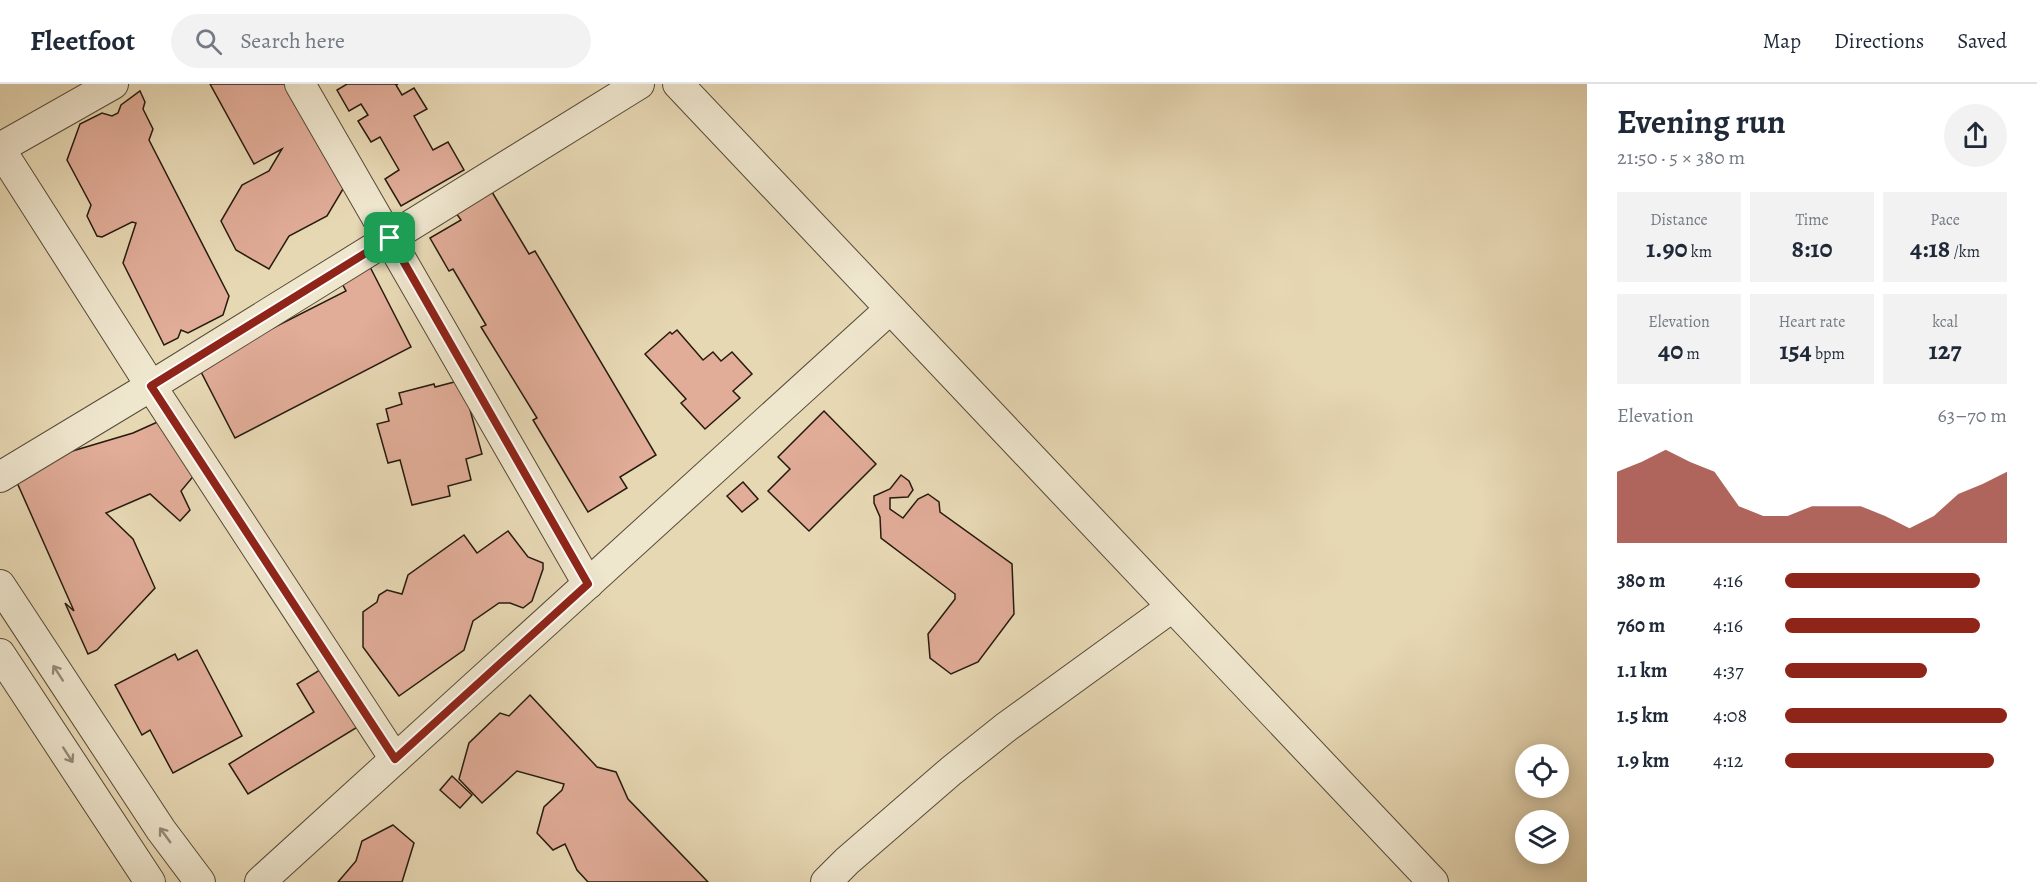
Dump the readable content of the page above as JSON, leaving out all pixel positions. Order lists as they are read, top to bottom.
{
  "page": {
    "header": "Fleetfoot",
    "search": "Search here",
    "nav": ["Map", "Directions", "Saved"],
    "heading": ["Evening run", "21:50 · 5 × 380 m"],
    "stats": [
      ["Distance", "1.90 km"],
      ["Time", "8:10"],
      ["Pace", "4:18 /km"],
      ["Elevation", "40 m"],
      ["Heart rate", "154 bpm"],
      ["kcal", "127"]
    ],
    "chart": ["Elevation", "63–70 m"],
    "list": [
      {
        "name": "380 m",
        "note": "4:16"
      },
      {
        "name": "760 m",
        "note": "4:16"
      },
      {
        "name": "1.1 km",
        "note": "4:37"
      },
      {
        "name": "1.5 km",
        "note": "4:08"
      },
      {
        "name": "1.9 km",
        "note": "4:12"
      }
    ]
  }
}
